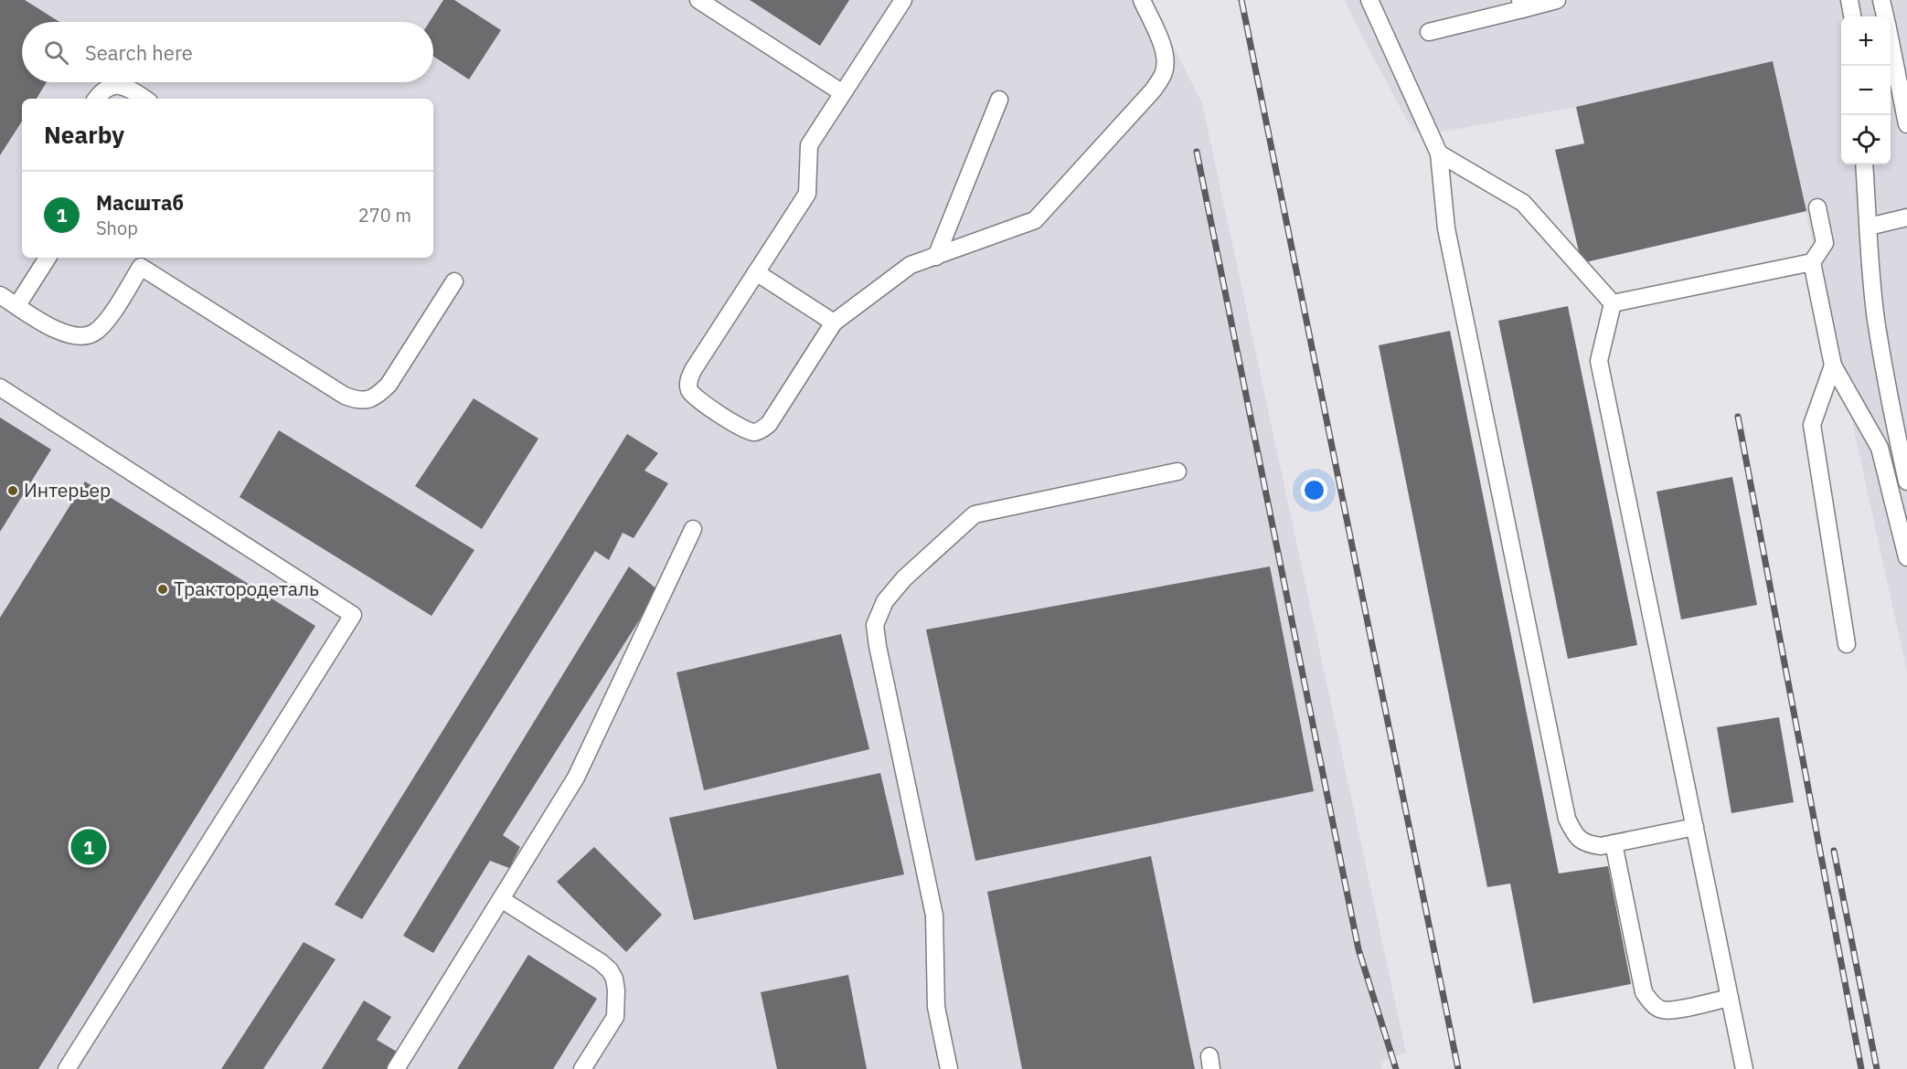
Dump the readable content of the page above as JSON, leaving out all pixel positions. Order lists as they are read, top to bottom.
{
  "places": ["Интерьер", "Трактородеталь"],
  "page": {
    "map_buttons": ["+", "−"],
    "search": "Search here",
    "heading": "Nearby",
    "list": [
      {
        "mark": "1",
        "name": "Масштаб",
        "note": "Shop",
        "value": "270 m"
      }
    ],
    "pins": "1"
  }
}
